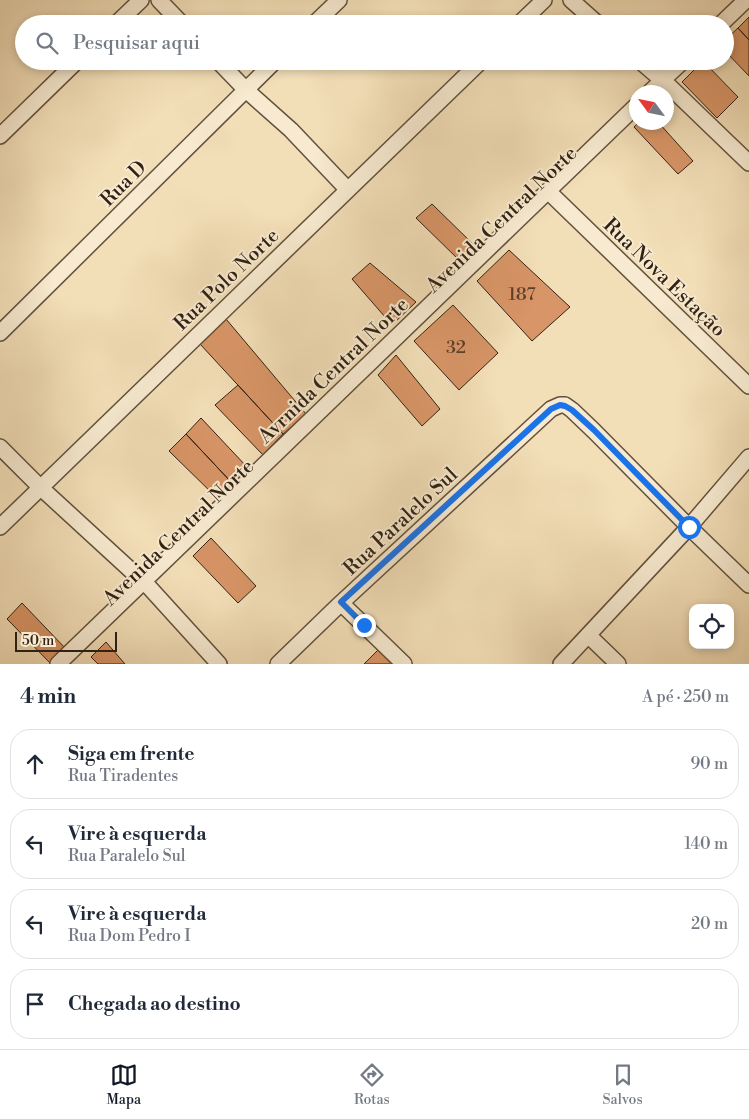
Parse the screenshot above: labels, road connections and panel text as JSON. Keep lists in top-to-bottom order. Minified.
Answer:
{"streets":{"street":["Rua D","Avenida Central Norte","Rua Nova Estação","Rua Polo Norte","Avrnida Central Norte","Rua Paralelo Sul"]},"crossings":[["Avenida Central Norte","Rua Nova Estação"],["Avenida Central Norte","Avrnida Central Norte"]],"house_numbers":["187","32"],"scale_bar":"50 m","north":"top left","page":{"search":"Pesquisar aqui","scale":"50 m","heading":["4 min","A pé · 250 m"],"list":[["Siga em frente","Rua Tiradentes","90 m"],["Vire à esquerda","Rua Paralelo Sul","140 m"],["Vire à esquerda","Rua Dom Pedro I","20 m"],"Chegada ao destino"],"nav":["Mapa","Rotas","Salvos"]}}
